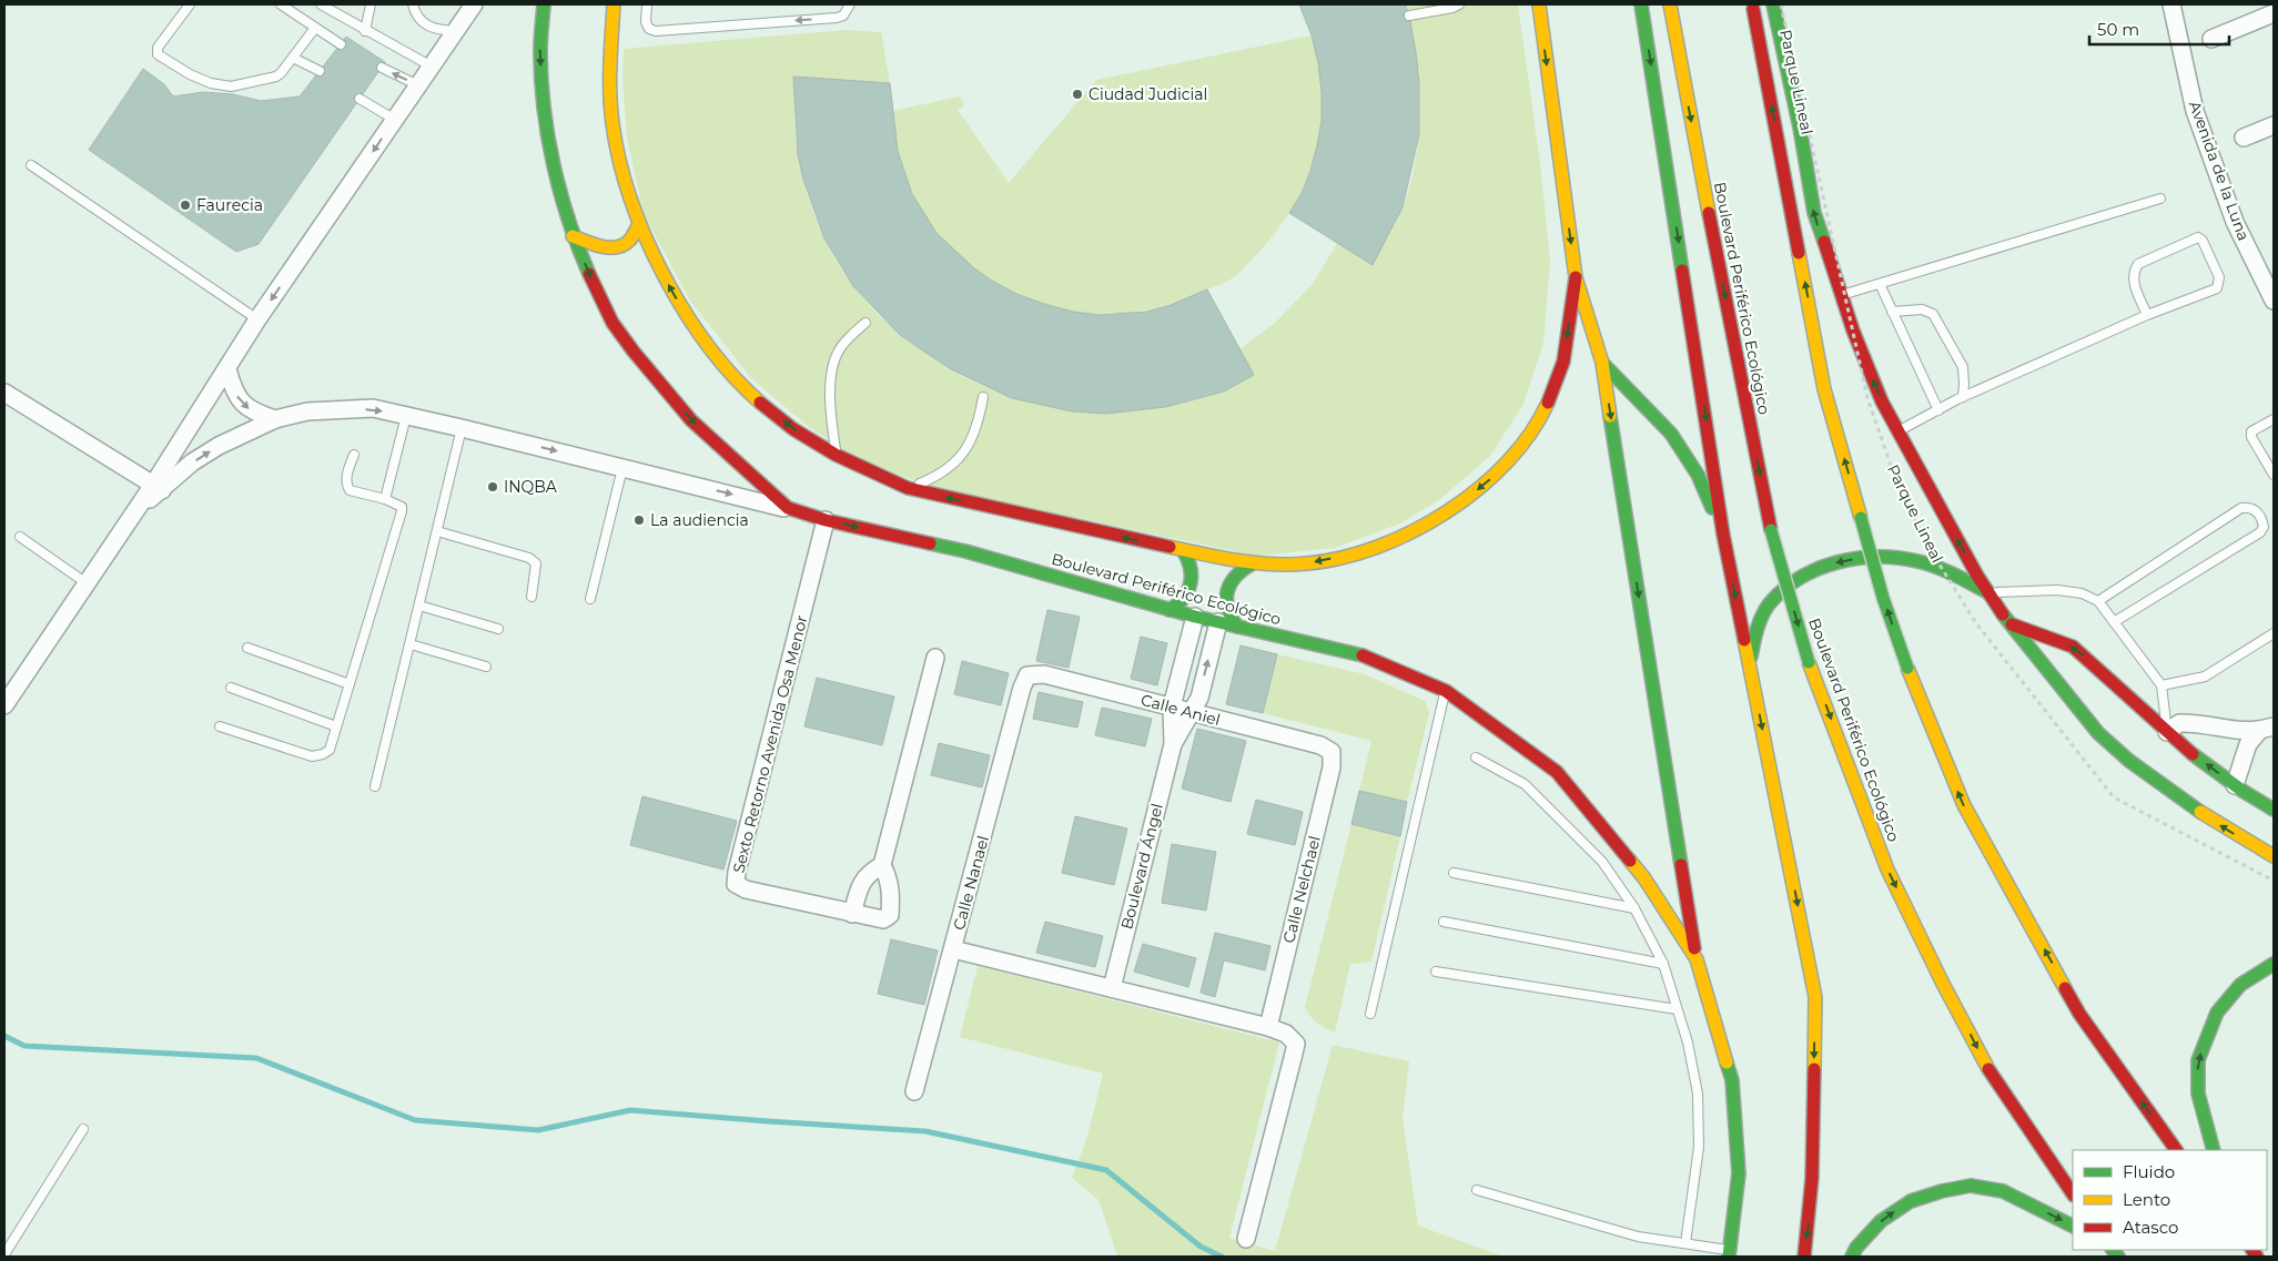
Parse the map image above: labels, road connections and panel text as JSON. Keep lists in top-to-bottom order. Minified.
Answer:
{"streets":{"main road":["Boulevard Periférico Ecológico"],"street":["Avenida de la Luna","Calle Aniel","Sexto Retorno Avenida Osa Menor","Boulevard Ángel","Calle Nanael","Calle Nelchael"],"path":["Parque Lineal"]},"crossings":[["Boulevard Periférico Ecológico","Sexto Retorno Avenida Osa Menor"],["Boulevard Periférico Ecológico","Boulevard Ángel"],["Calle Aniel","Boulevard Ángel"],["Calle Aniel","Calle Nanael"],["Calle Aniel","Calle Nelchael"]],"places":["Ciudad Judicial","Faurecia","INQBA","La audiencia"],"legend":["Fluido","Lento","Atasco"],"scale_bar":"50 m"}
